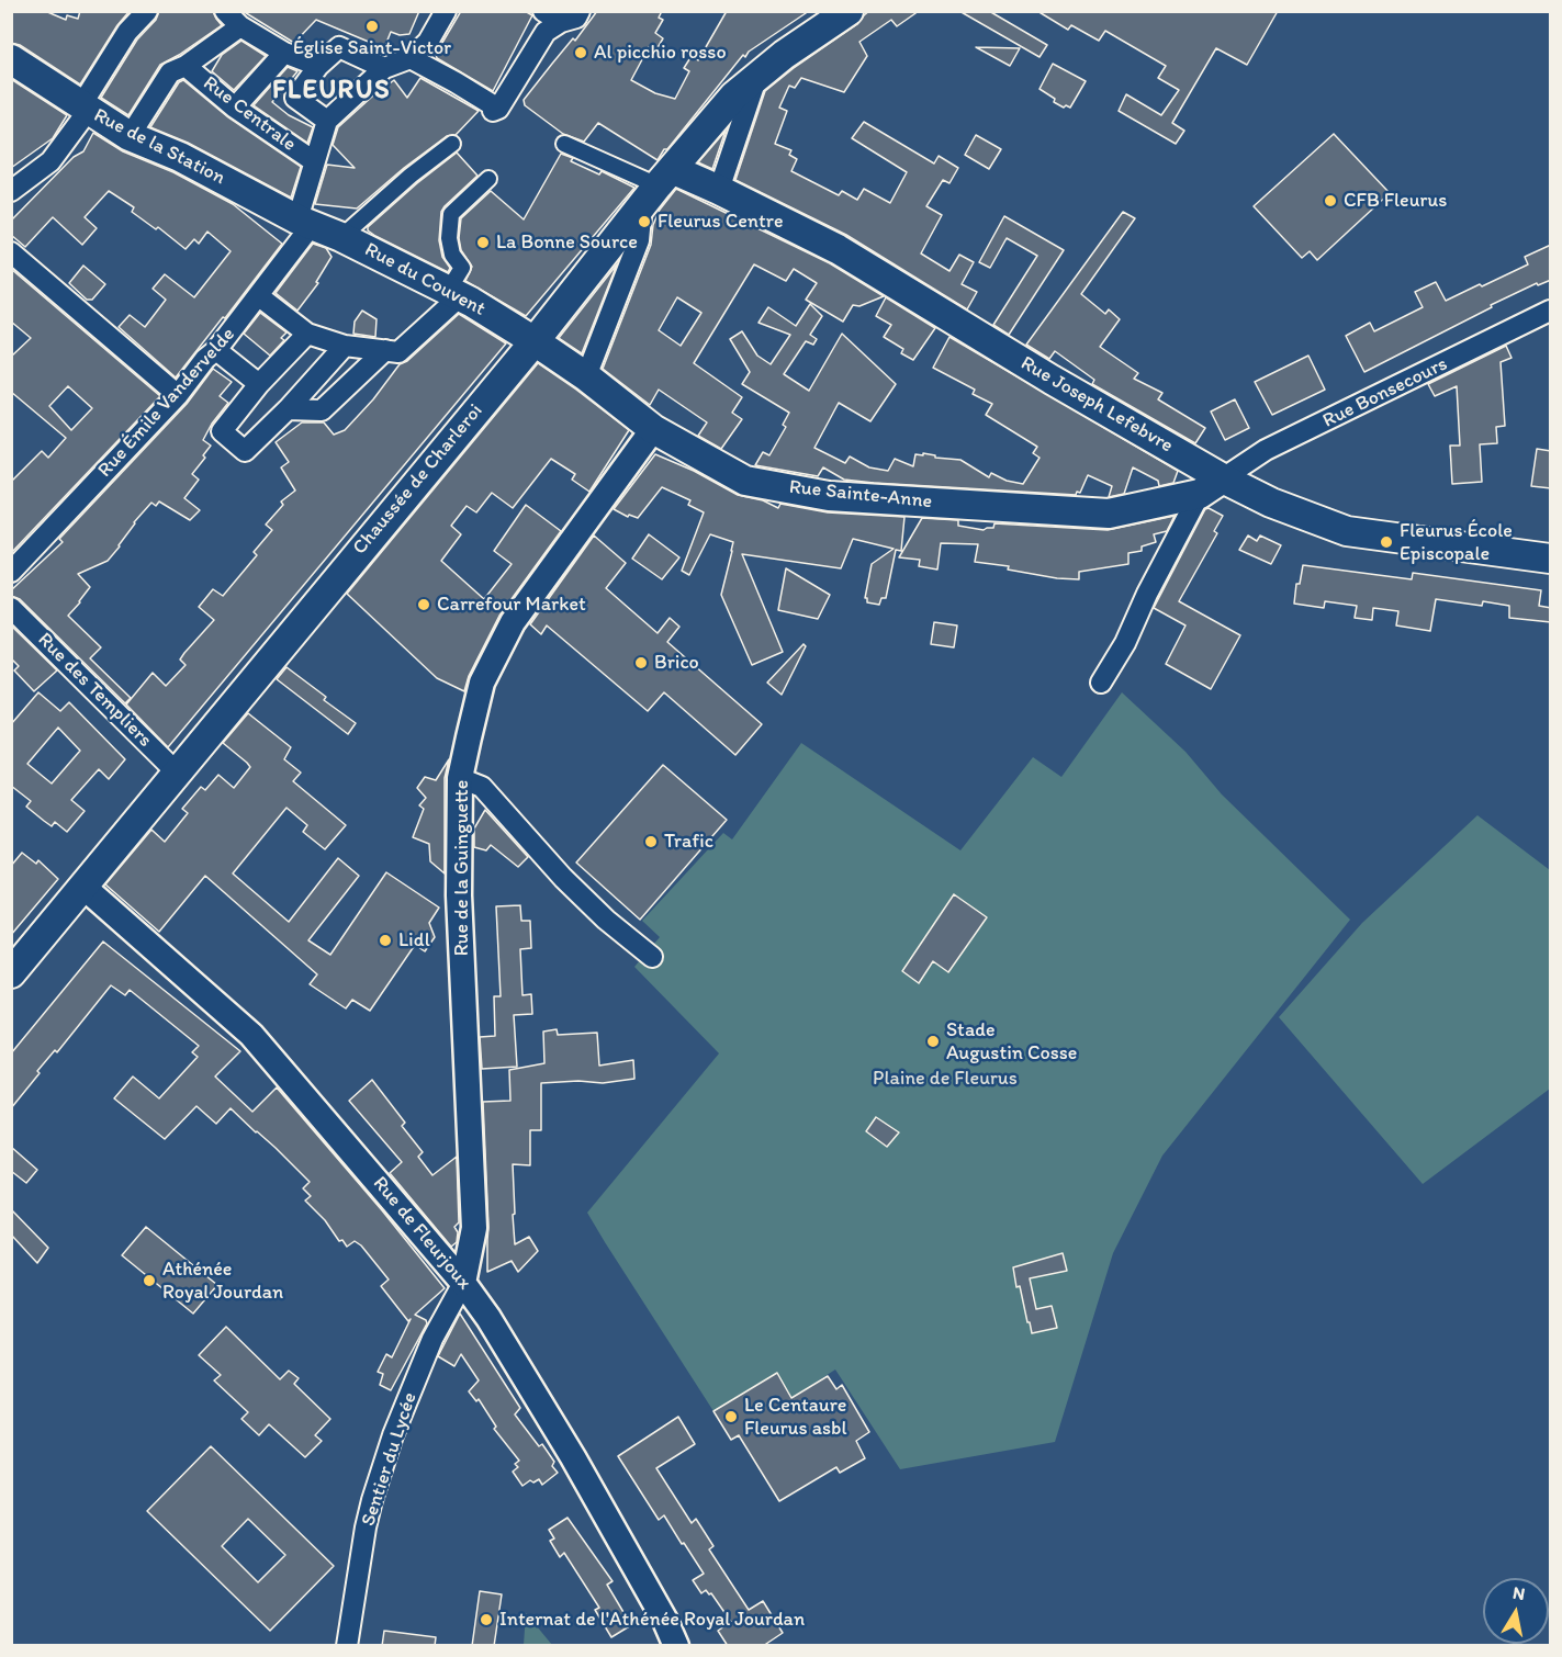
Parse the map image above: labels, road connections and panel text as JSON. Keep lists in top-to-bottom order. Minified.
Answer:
{"streets":{"main road":["Rue de la Station","Rue du Couvent","Rue Joseph Lefebvre","Chaussée de Charleroi","Rue Sainte-Anne"],"street":["Rue Centrale","Rue Bonsecours","Rue Émile Vandervelde","Rue des Templiers","Rue de la Guinguette","Rue de Fleurjoux","Sentier du Lycée"]},"crossings":[["Rue Centrale","Rue de la Station"],["Rue de la Station","Rue du Couvent"],["Rue de la Station","Rue Émile Vandervelde"],["Rue du Couvent","Rue Émile Vandervelde"],["Rue du Couvent","Chaussée de Charleroi"],["Rue du Couvent","Rue Sainte-Anne"],["Rue Bonsecours","Rue Joseph Lefebvre"],["Rue Bonsecours","Rue Sainte-Anne"],["Rue Joseph Lefebvre","Chaussée de Charleroi"],["Rue Joseph Lefebvre","Rue Sainte-Anne"],["Chaussée de Charleroi","Rue Sainte-Anne"],["Chaussée de Charleroi","Rue des Templiers"],["Chaussée de Charleroi","Rue de Fleurjoux"],["Rue Sainte-Anne","Rue de la Guinguette"],["Rue de la Guinguette","Rue de Fleurjoux"],["Rue de la Guinguette","Sentier du Lycée"],["Rue de Fleurjoux","Sentier du Lycée"]],"districts":["FLEURUS"],"parks":["Plaine de Fleurus"],"places":["Église Saint-Victor","Al picchio rosso","CFB Fleurus","Fleurus Centre","La Bonne Source","Fleurus École Episcopale","Carrefour Market","Brico","Trafic","Lidl","Stade Augustin Cosse","Athénée Royal Jourdan","Le Centaure Fleurus asbl","Internat de l'Athénée Royal Jourdan"],"north":"top"}
